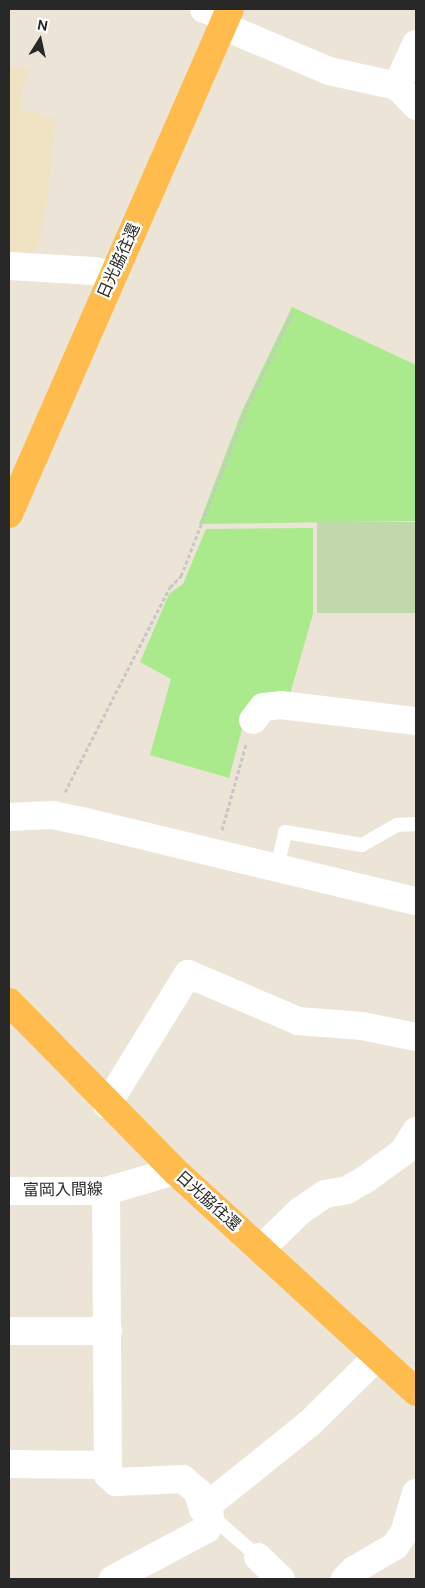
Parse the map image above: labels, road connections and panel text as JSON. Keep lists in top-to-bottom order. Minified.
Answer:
{"streets":{"highway":["日光脇往還"],"street":["富岡入間線"]},"crossings":[["日光脇往還","富岡入間線"]],"north":"top"}
